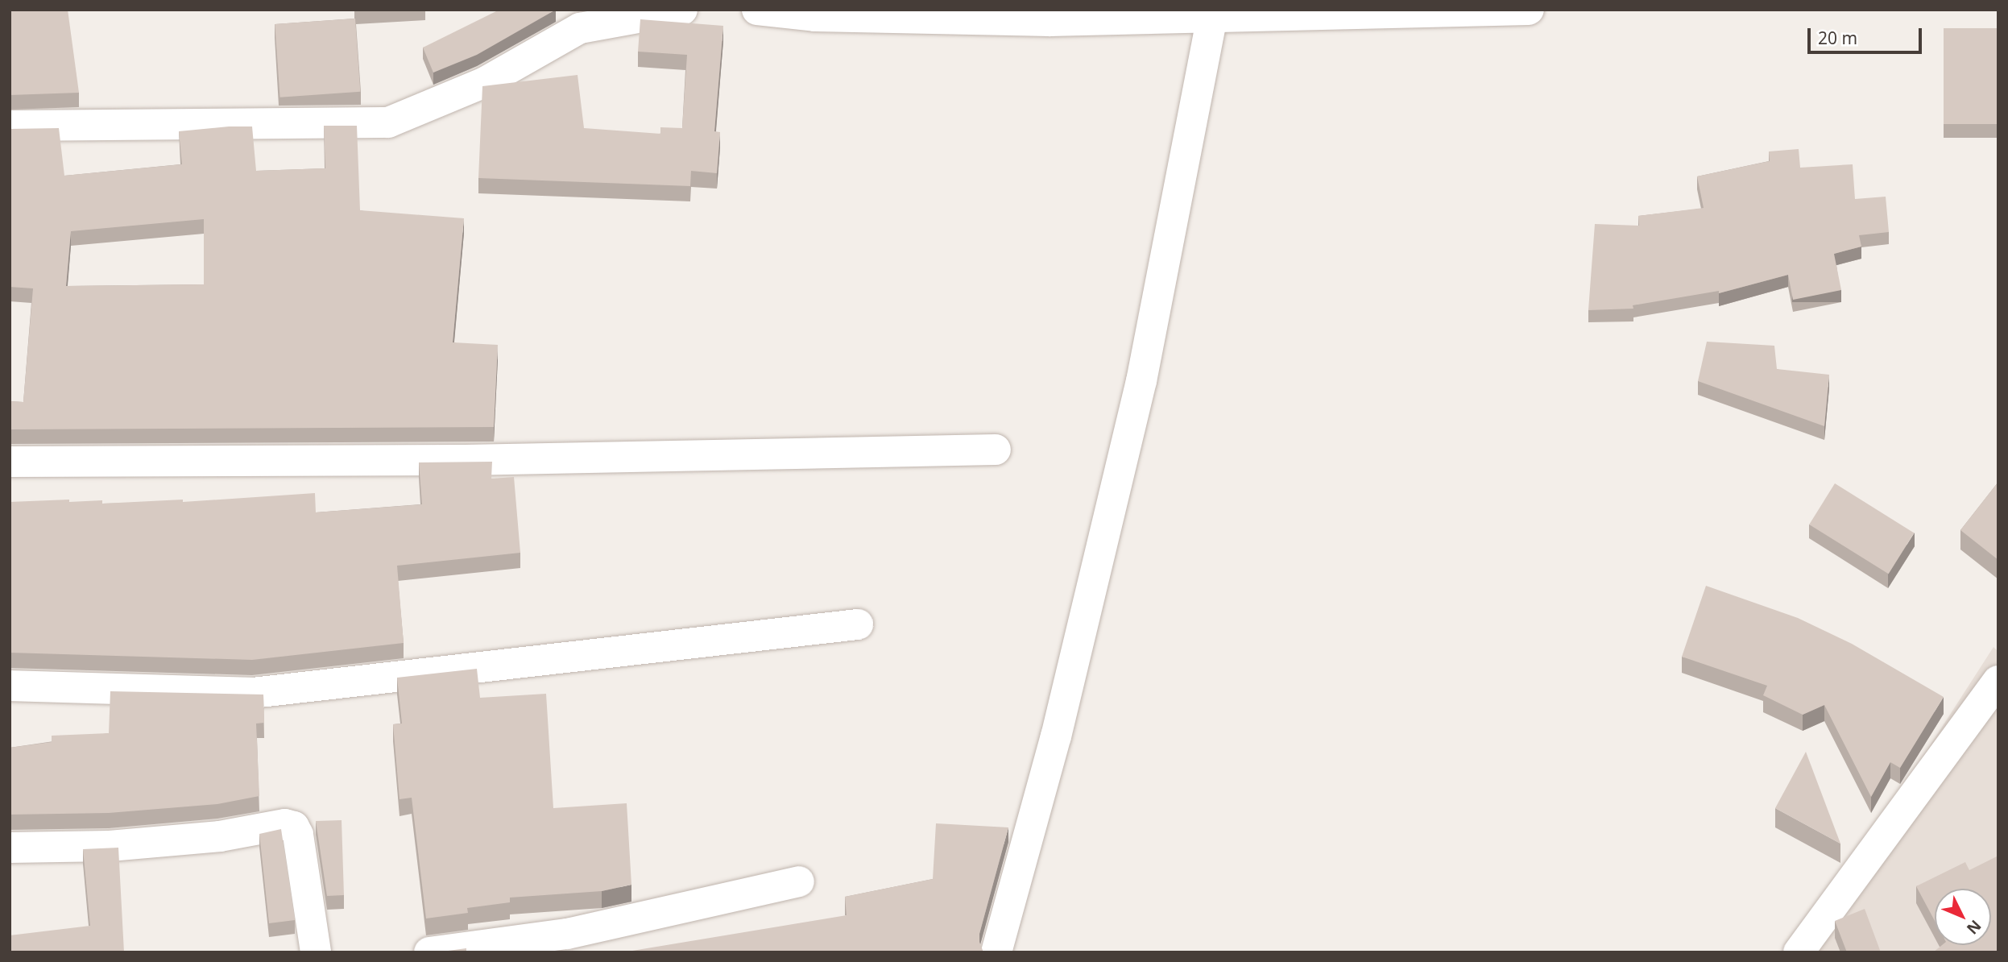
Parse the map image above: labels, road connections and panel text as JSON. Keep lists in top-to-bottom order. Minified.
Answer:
{"scale_bar":"20 m","north":"bottom right"}
